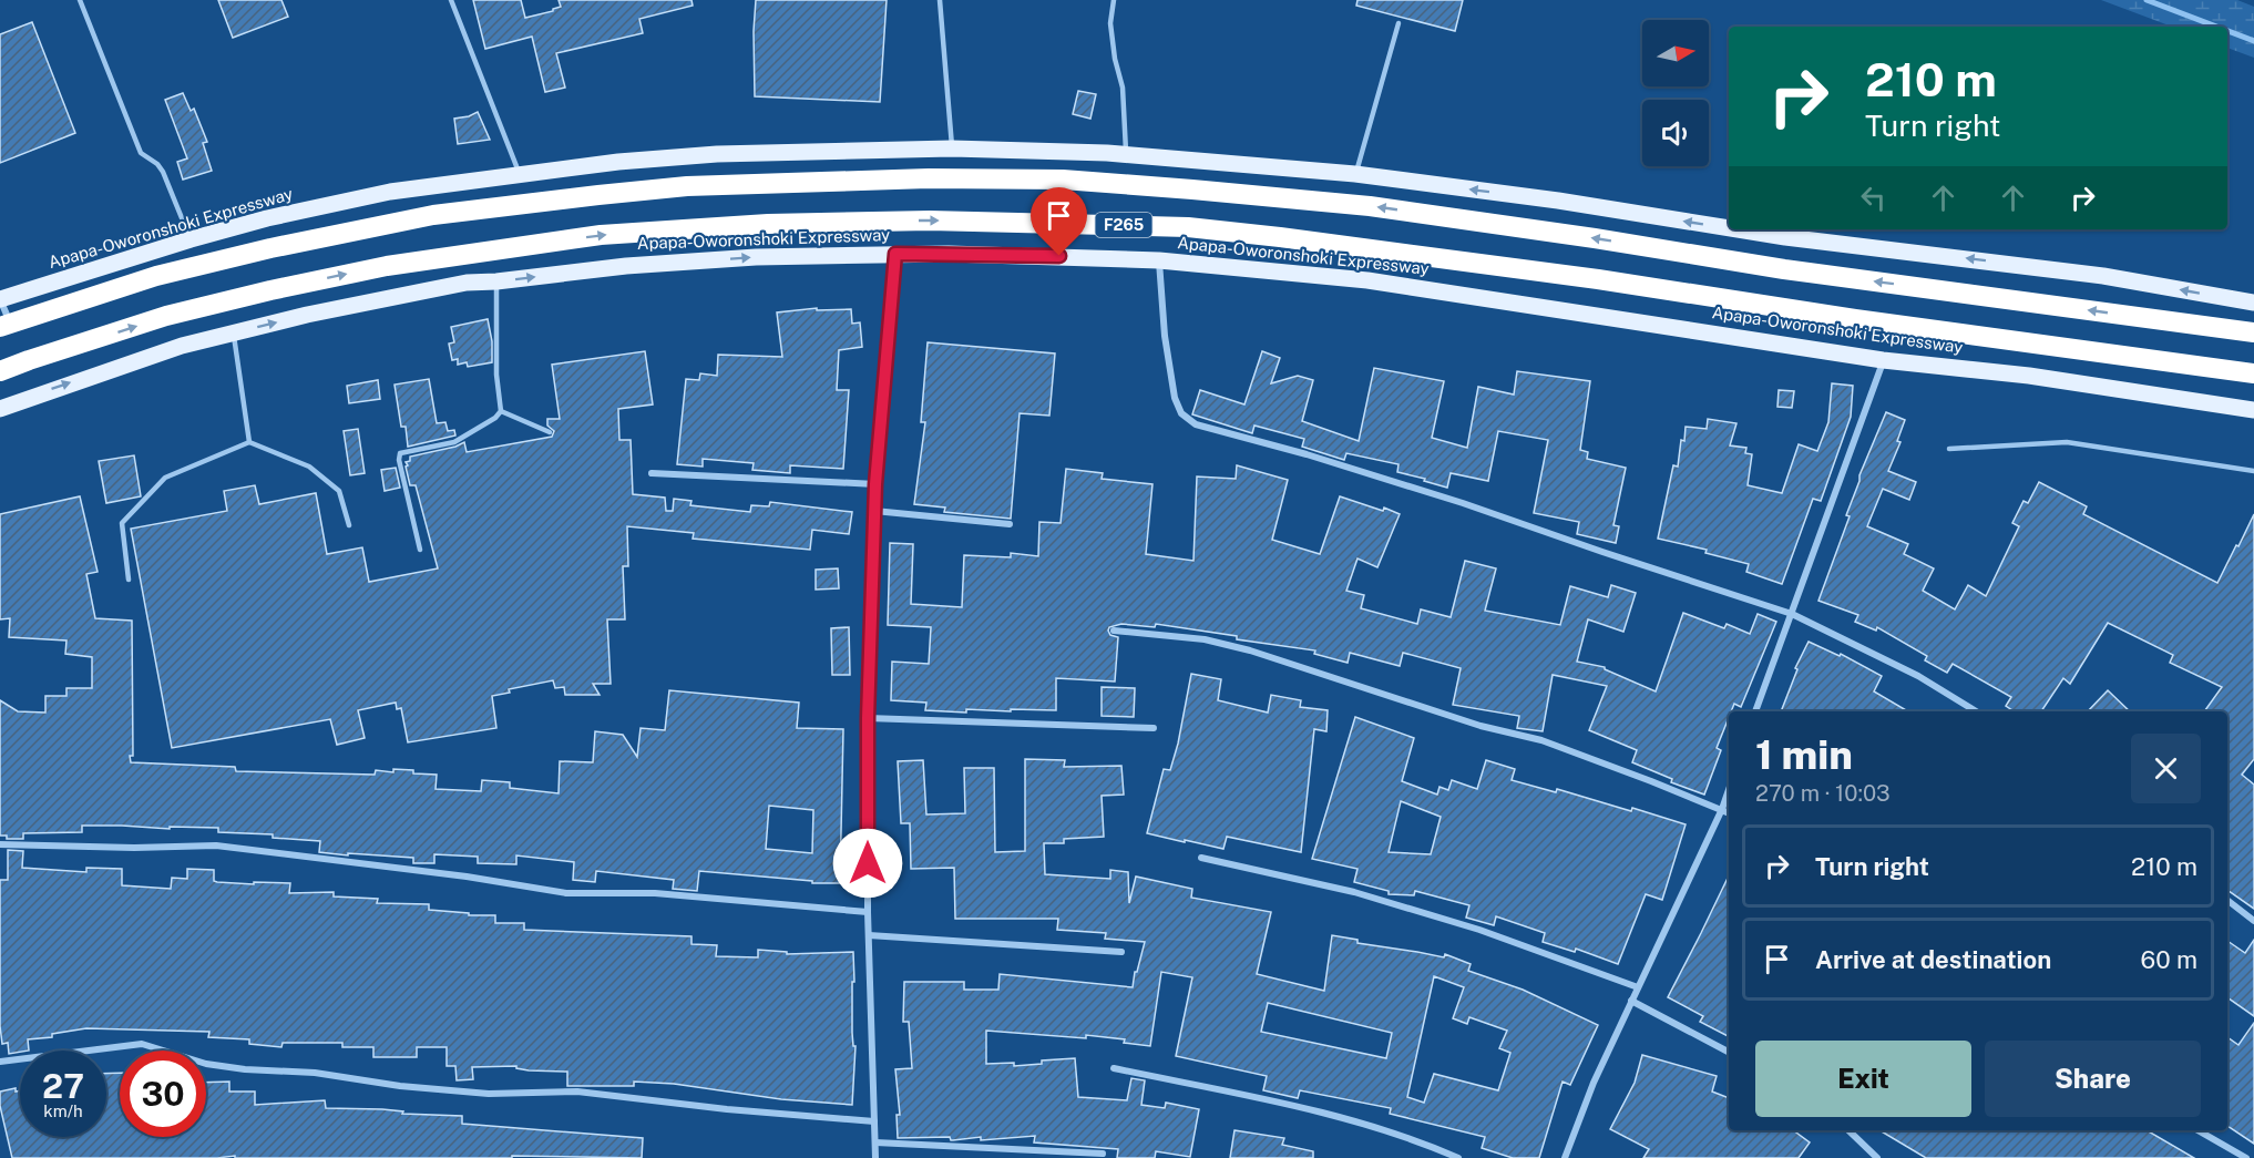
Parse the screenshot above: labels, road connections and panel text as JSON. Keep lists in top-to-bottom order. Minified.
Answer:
{"streets":{"highway":["F265","Apapa-Oworonshoki Expressway"]},"north":"right","page":{"turn":["210 m","Turn right"],"heading":["1 min","270 m · 10:03"],"list":[{"name":"Turn right","value":"210 m"},{"name":"Arrive at destination","value":"60 m"}],"buttons":["Exit","Share"],"speed":"27 km/h","limit":"30"}}
